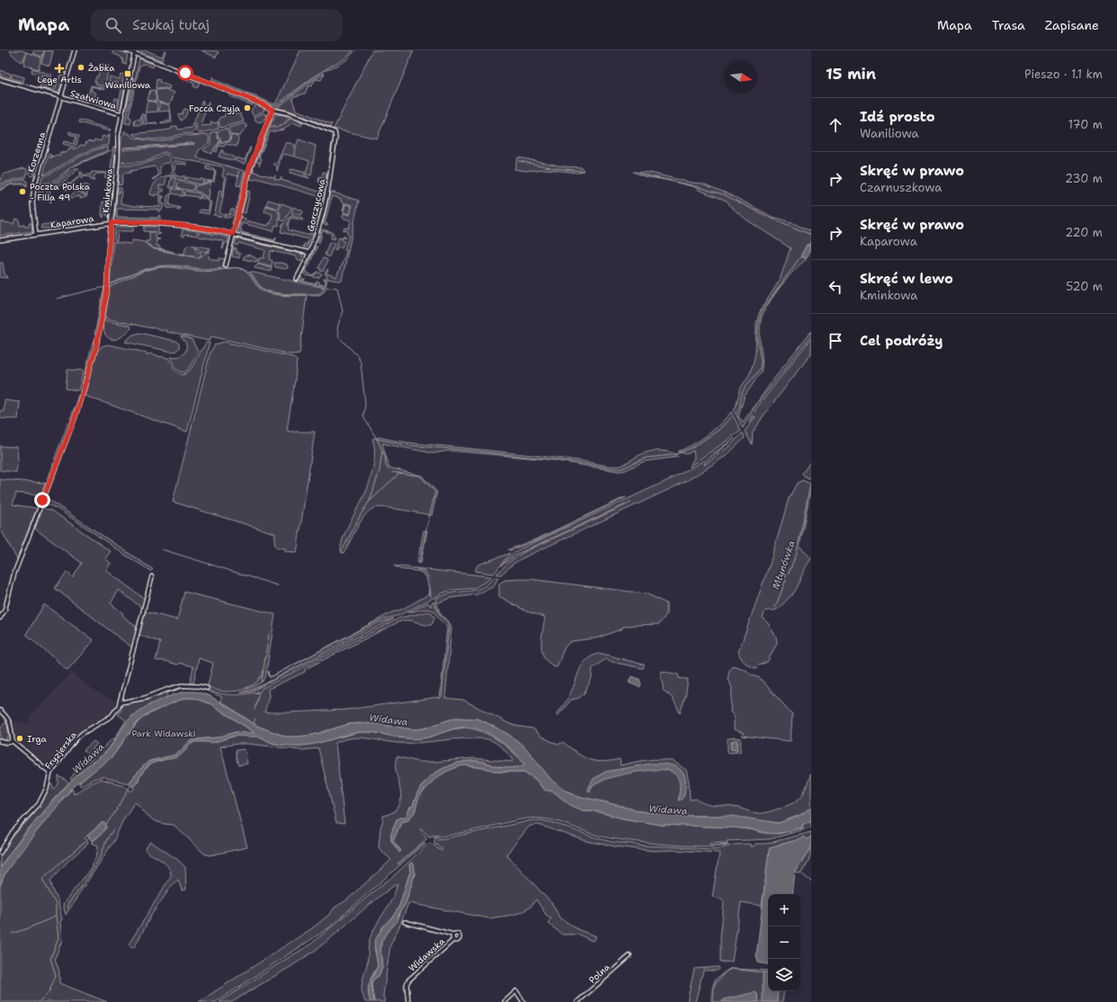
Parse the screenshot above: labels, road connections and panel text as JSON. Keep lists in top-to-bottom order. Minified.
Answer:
{"streets":{"street":["Szałwiowa","Korzenna","Kminkowa","Gorczycowa","Kaparowa","Fryzjerska","Widawska","Polna"]},"crossings":[["Szałwiowa","Korzenna"],["Szałwiowa","Kminkowa"],["Korzenna","Kaparowa"],["Kminkowa","Kaparowa"],["Gorczycowa","Kaparowa"]],"water":["Młynówka","Widawa"],"parks":["Park Widawski"],"places":{"other":["Żabka","Focca Czyja","Poczta Polska - Filia 49","Irga"],"health":["Lege Artis"],"transit":["Waniliowa"]},"north":"right","page":{"header":"Mapa","search":"Szukaj tutaj","nav":["Mapa","Trasa","Zapisane"],"heading":["15 min","Pieszo · 1.1 km"],"list":[["Idź prosto","Waniliowa","170 m"],["Skręć w prawo","Czarnuszkowa","230 m"],["Skręć w prawo","Kaparowa","220 m"],["Skręć w lewo","Kminkowa","520 m"],"Cel podróży"],"map_buttons":["+","−"]}}
